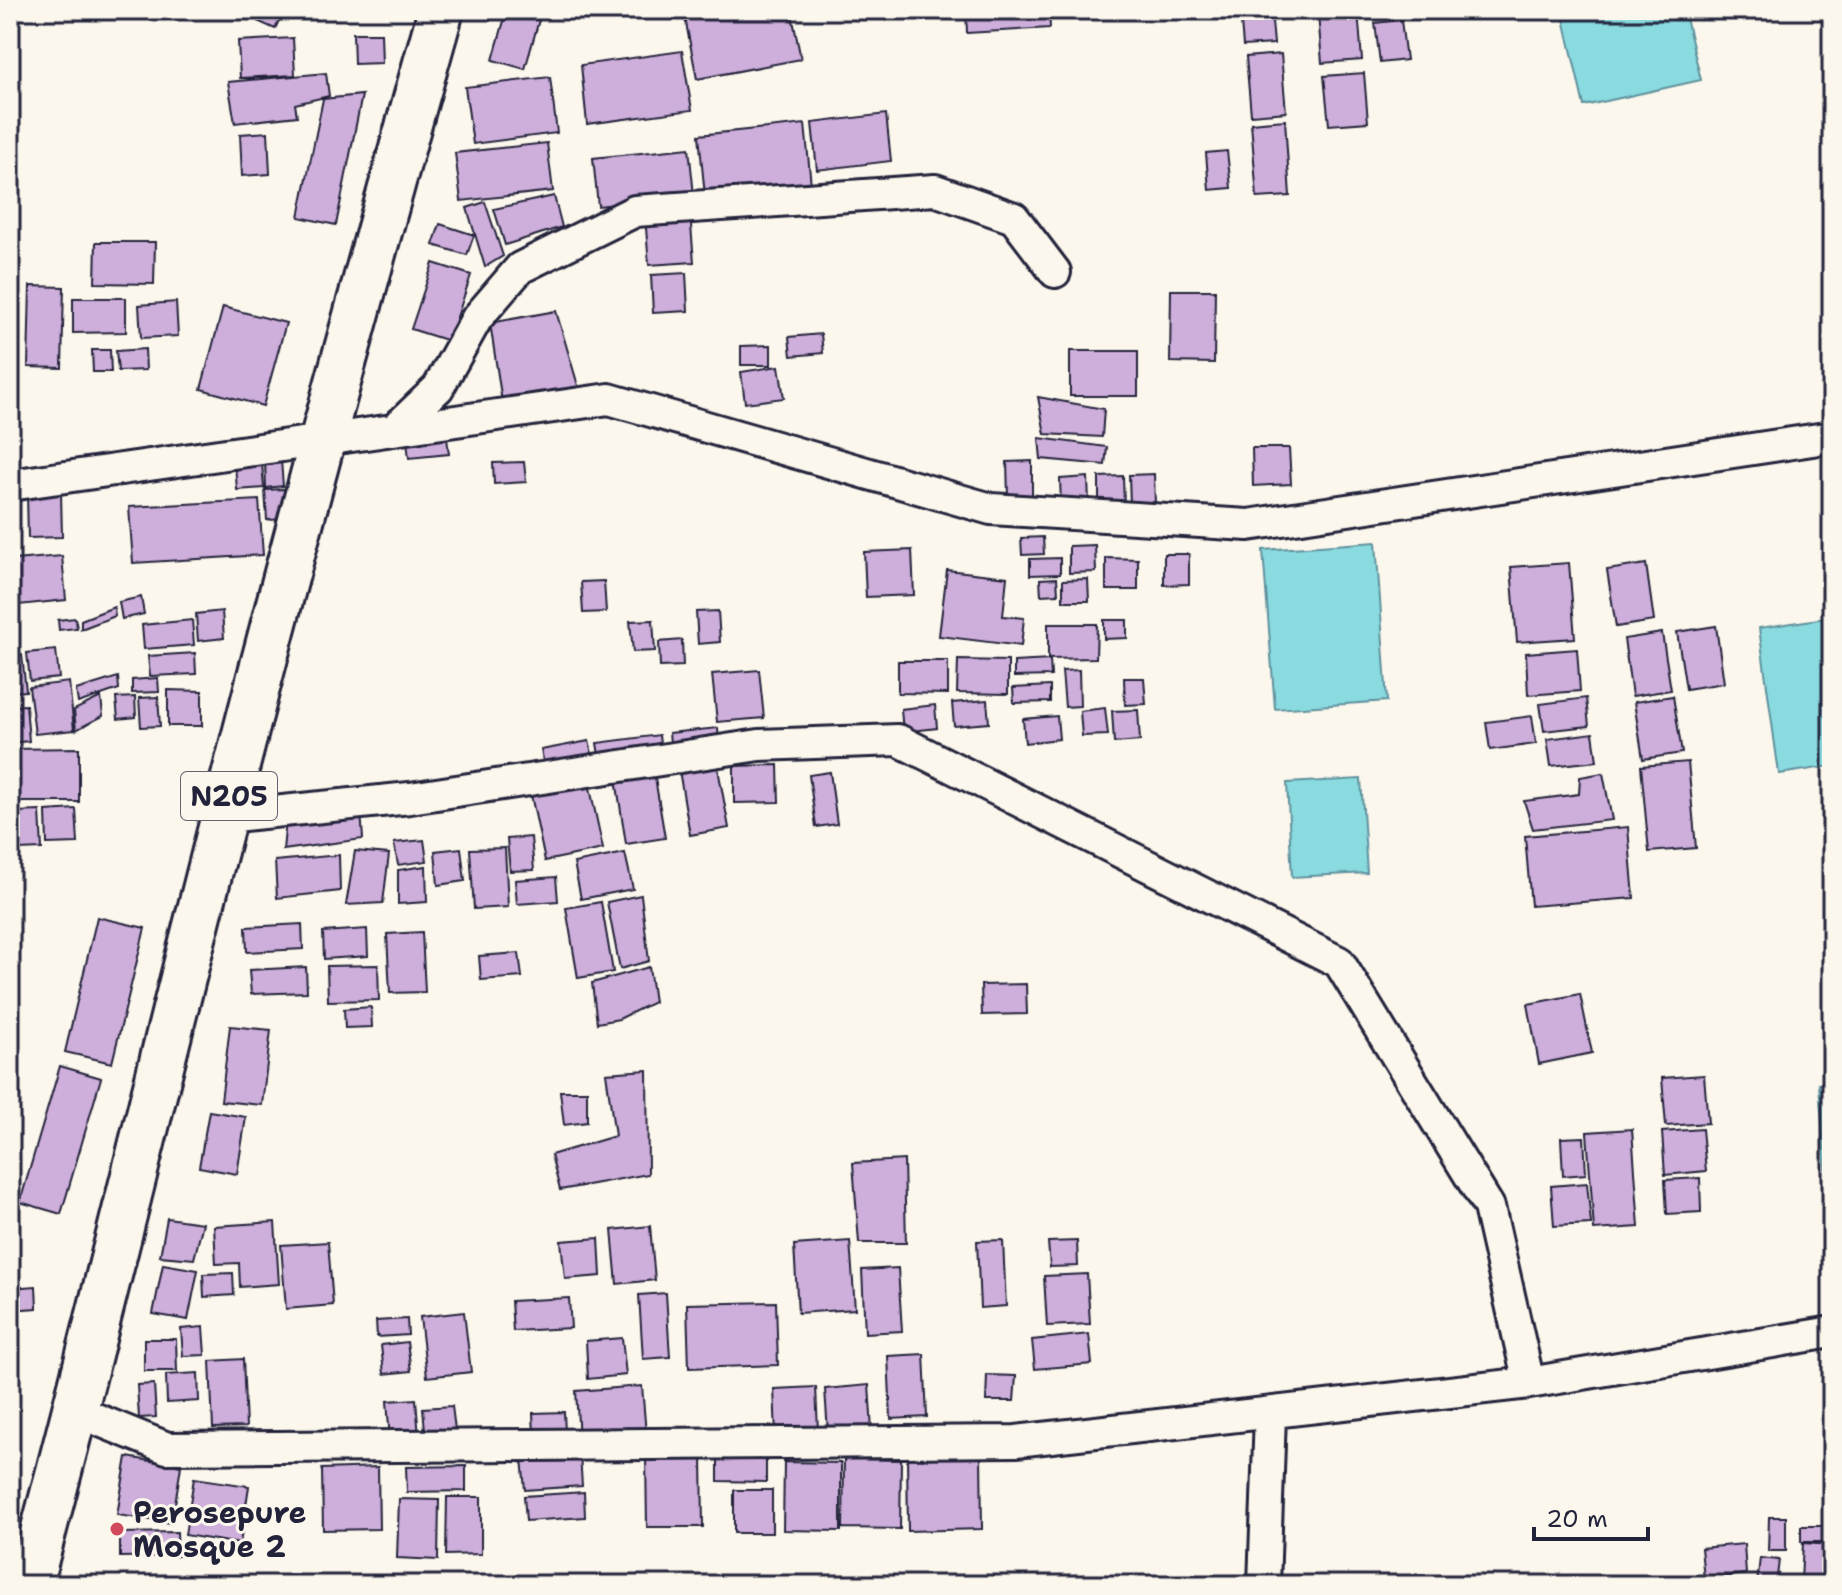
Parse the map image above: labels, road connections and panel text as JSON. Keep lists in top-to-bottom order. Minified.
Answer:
{"streets":{"highway":["N205"]},"places":["Perosepure Mosque 2"],"scale_bar":"20 m"}
